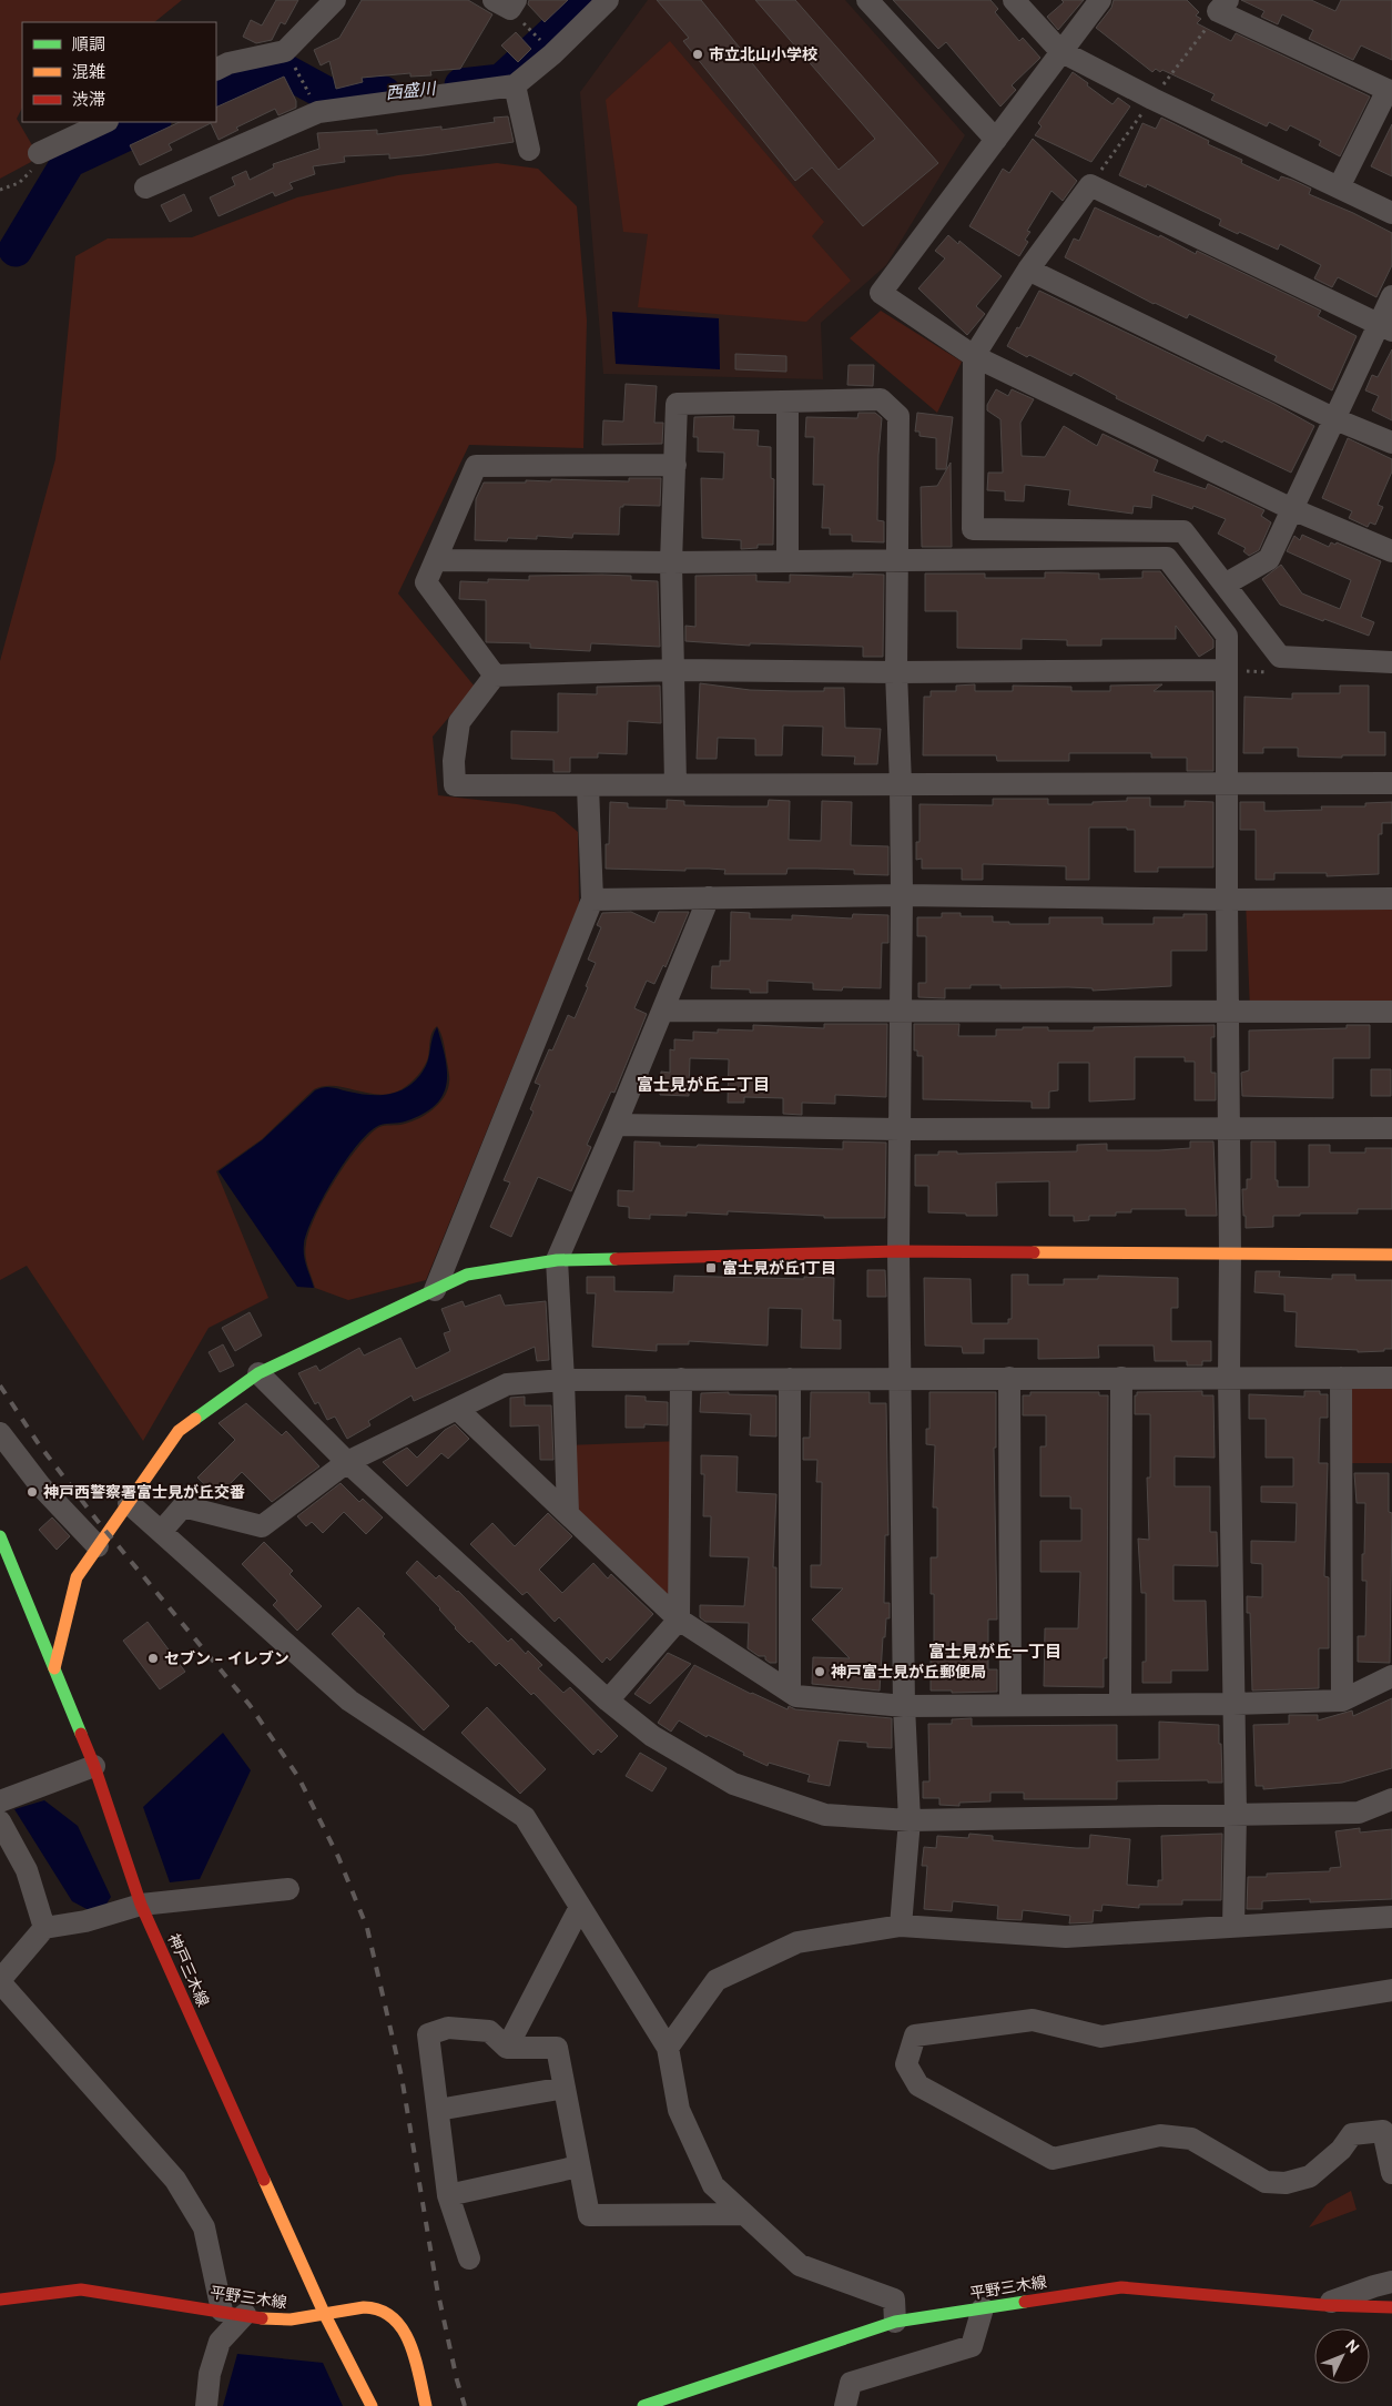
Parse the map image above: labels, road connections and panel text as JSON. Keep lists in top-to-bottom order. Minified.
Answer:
{"streets":{"main road":["神戸三木線","平野三木線"]},"crossings":[["神戸三木線","平野三木線"]],"districts":["富士見が丘二丁目","富士見が丘一丁目"],"water":["西盛川"],"places":{"other":["市立北山小学校","神戸西警察署富士見が丘交番","セブン - イレブン","神戸富士見が丘郵便局"],"transit":["富士見が丘1丁目"]},"legend":["順調","混雑","渋滞"],"north":"top right"}
